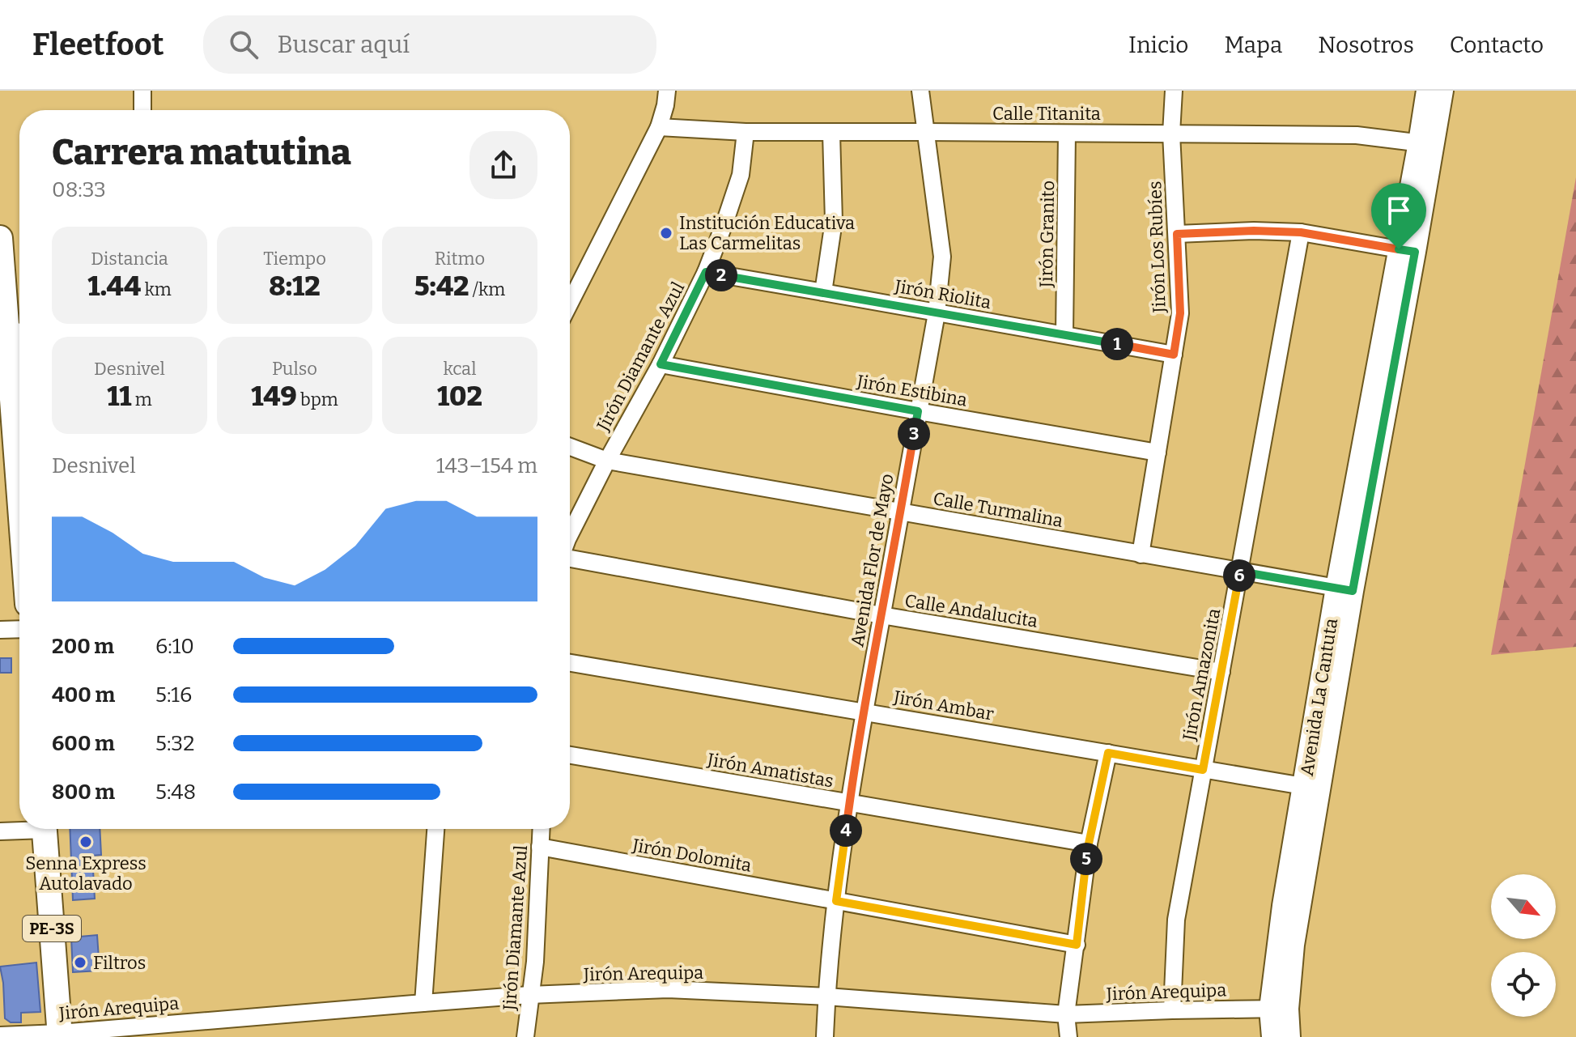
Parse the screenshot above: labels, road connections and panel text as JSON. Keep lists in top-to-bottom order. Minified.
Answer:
{"streets":{"highway":["PE-3S"],"main road":["Avenida La Cantuta"],"street":["Calle Titanita","Jirón Granito","Jirón Los Rubíes","Jirón Riolita","Jirón Diamante Azul","Jirón Estibina","Calle Turmalina","Avenida Flor de Mayo","Calle Andalucita","Jirón Amazonita","Jirón Ambar","Jirón Amatistas","Jirón Dolomita","Jirón Arequipa"]},"crossings":[["Calle Titanita","Jirón Granito"],["Calle Titanita","Jirón Los Rubíes"],["Calle Titanita","Jirón Diamante Azul"],["Calle Titanita","Avenida Flor de Mayo"],["Calle Titanita","Avenida La Cantuta"],["Jirón Granito","Jirón Riolita"],["Jirón Los Rubíes","Jirón Riolita"],["Jirón Los Rubíes","Jirón Estibina"],["Jirón Los Rubíes","Calle Turmalina"],["Jirón Riolita","Jirón Diamante Azul"],["Jirón Riolita","Avenida Flor de Mayo"],["Jirón Diamante Azul","Jirón Estibina"],["Jirón Diamante Azul","Calle Turmalina"],["Jirón Diamante Azul","Jirón Dolomita"],["Jirón Diamante Azul","Jirón Arequipa"],["Jirón Estibina","Avenida Flor de Mayo"],["Calle Turmalina","Avenida Flor de Mayo"],["Calle Turmalina","Jirón Amazonita"],["Calle Turmalina","Avenida La Cantuta"],["Avenida Flor de Mayo","Calle Andalucita"],["Avenida Flor de Mayo","Jirón Ambar"],["Avenida Flor de Mayo","Jirón Amatistas"],["Avenida Flor de Mayo","Jirón Dolomita"],["Avenida Flor de Mayo","Jirón Arequipa"],["Calle Andalucita","Jirón Amazonita"],["Jirón Amazonita","Jirón Ambar"],["Jirón Amazonita","Jirón Arequipa"],["Avenida La Cantuta","Jirón Ambar"],["Avenida La Cantuta","Jirón Arequipa"],["PE-3S","Jirón Arequipa"]],"places":["Institución Educativa Las Carmelitas","Senna Express Autolavado","Filtros"],"north":"bottom right","page":{"header":"Fleetfoot","search":"Buscar aquí","nav":["Inicio","Mapa","Nosotros","Contacto"],"heading":["Carrera matutina","08:33"],"stats":[["Distancia","1.44 km"],["Tiempo","8:12"],["Ritmo","5:42 /km"],["Desnivel","11 m"],["Pulso","149 bpm"],["kcal","102"]],"pins":["2","1","3","6","4","5"],"chart":["Desnivel","143–154 m"],"list":[{"name":"200 m","note":"6:10"},{"name":"400 m","note":"5:16"},{"name":"600 m","note":"5:32"},{"name":"800 m","note":"5:48"}]}}
